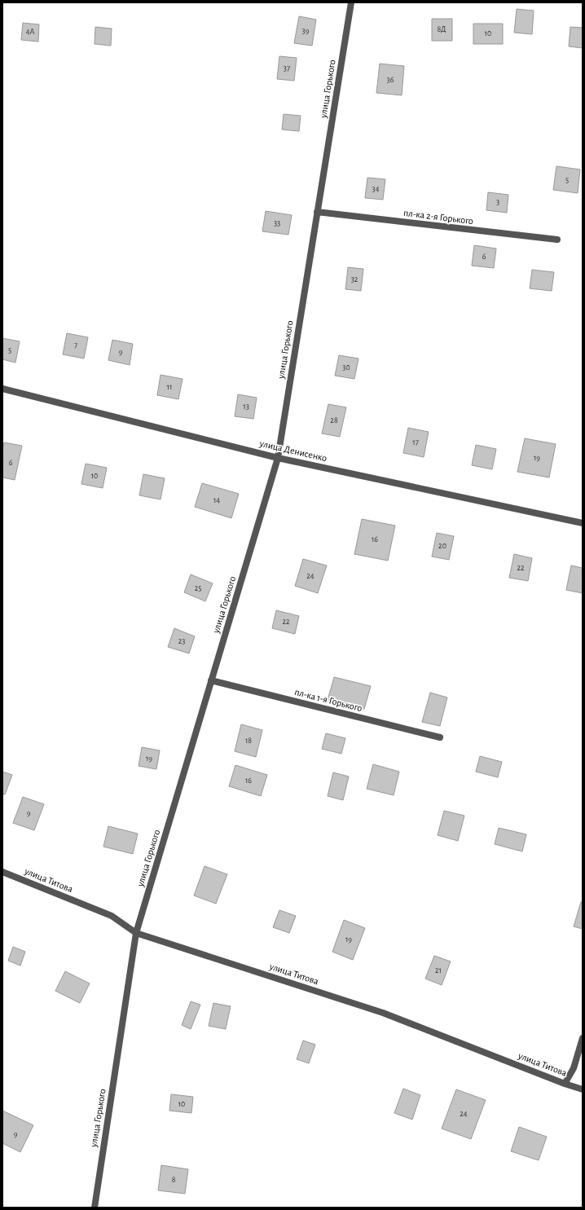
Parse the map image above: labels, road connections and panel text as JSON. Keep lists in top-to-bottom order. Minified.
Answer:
{"streets":{"street":["улица Горького","пл-ка 2-я Горького","улица Денисенко","пл-ка 1-я Горького","улица Титова"]},"crossings":[["улица Горького","пл-ка 2-я Горького"],["улица Горького","улица Денисенко"],["улица Горького","пл-ка 1-я Горького"],["улица Горького","улица Титова"]],"house_numbers":["8Д","39","4А","10","37","36","5","34","3","33","6","32","7","5","9","30","11","13","28","17","19","6","10","14","16","20","22","24","25","22","23","18","19","16","9","19","21","10","24","9","8"]}
